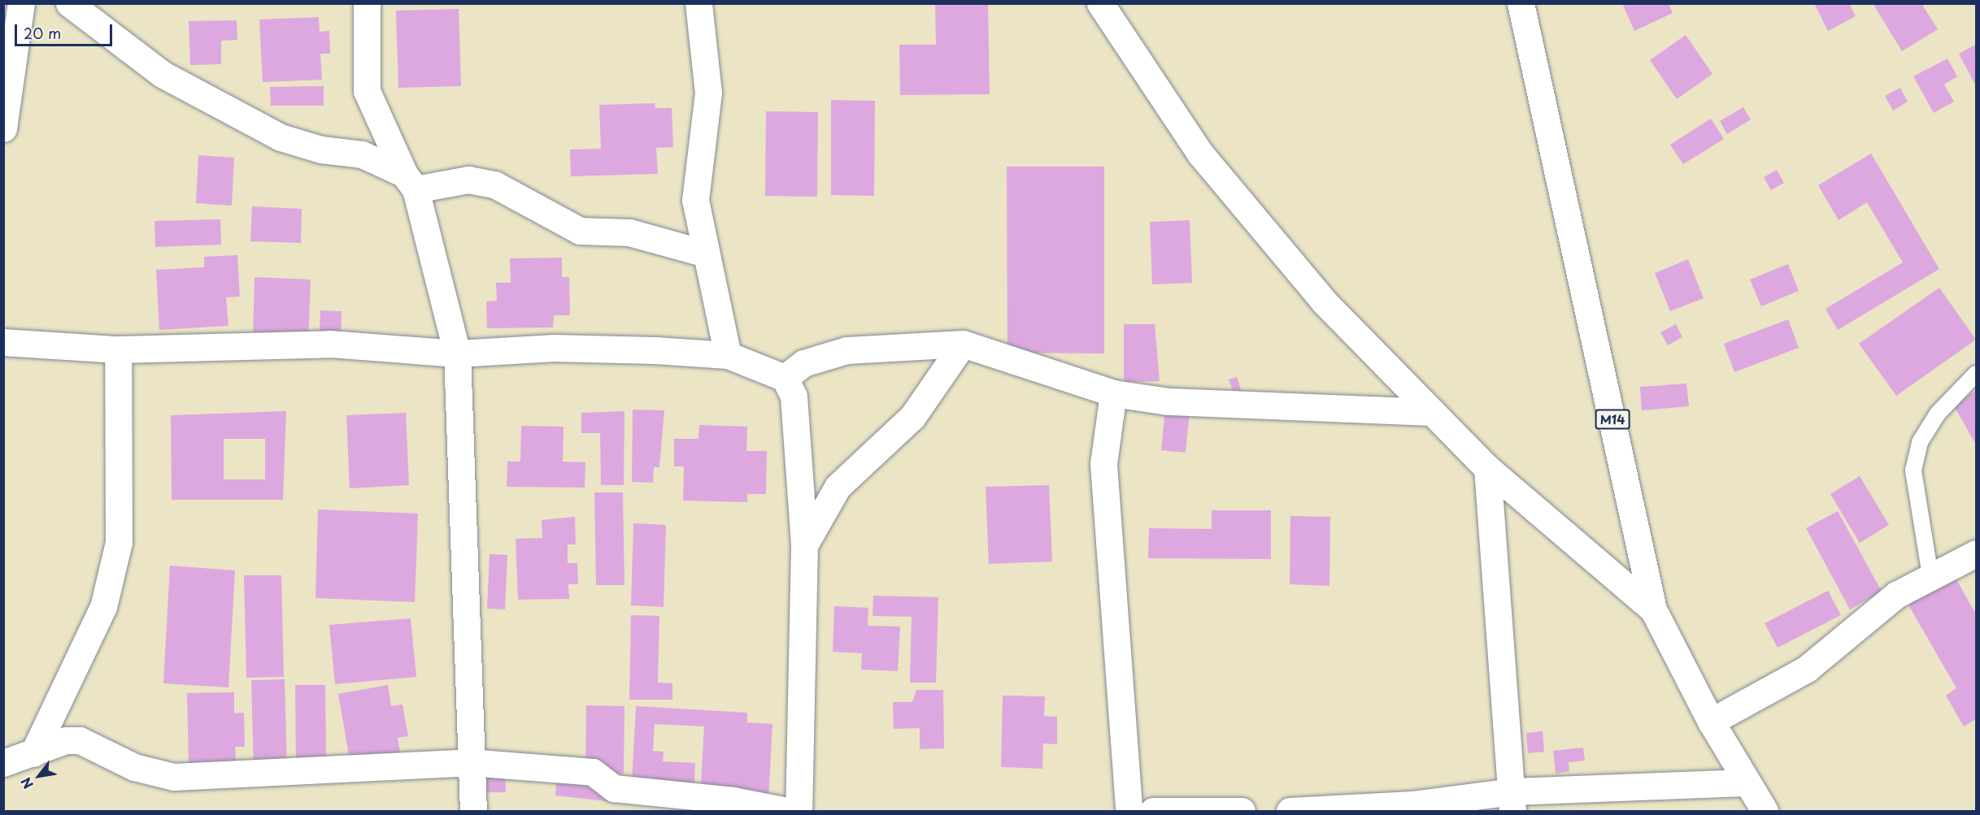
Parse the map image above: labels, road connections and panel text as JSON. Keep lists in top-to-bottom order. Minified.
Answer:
{"streets":{"street":["M14"]},"scale_bar":"20 m","north":"bottom left"}
